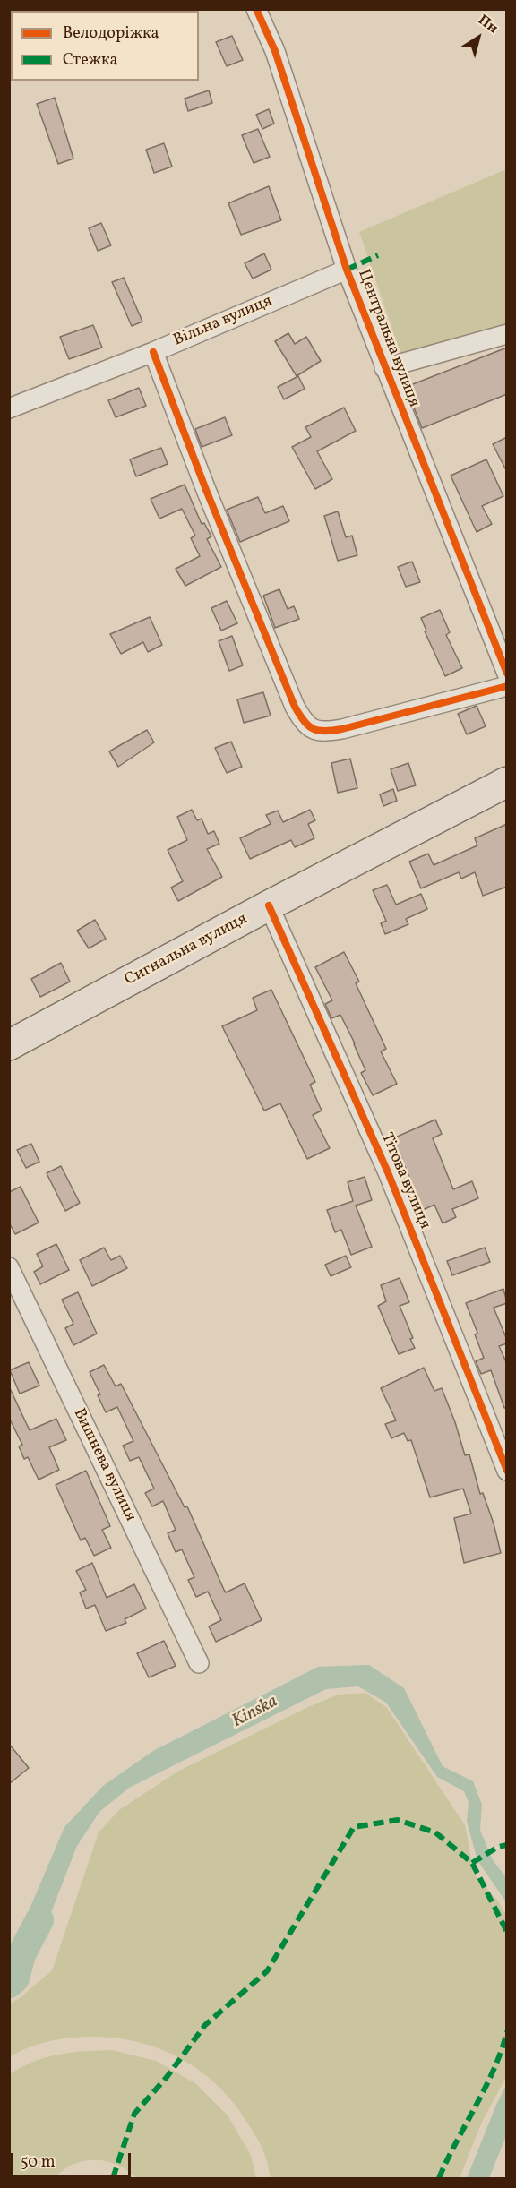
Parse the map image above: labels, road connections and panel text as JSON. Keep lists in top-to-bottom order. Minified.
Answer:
{"streets":{"main road":["Сигнальна вулиця"],"street":["Вільна вулиця","Центральна вулиця","Тітова вулиця","Вишнева вулиця"]},"crossings":[["Вільна вулиця","Центральна вулиця"],["Сигнальна вулиця","Тітова вулиця"]],"water":["Kinska"],"legend":["Велодоріжка","Стежка"],"scale_bar":"50 m","north":"top right"}
